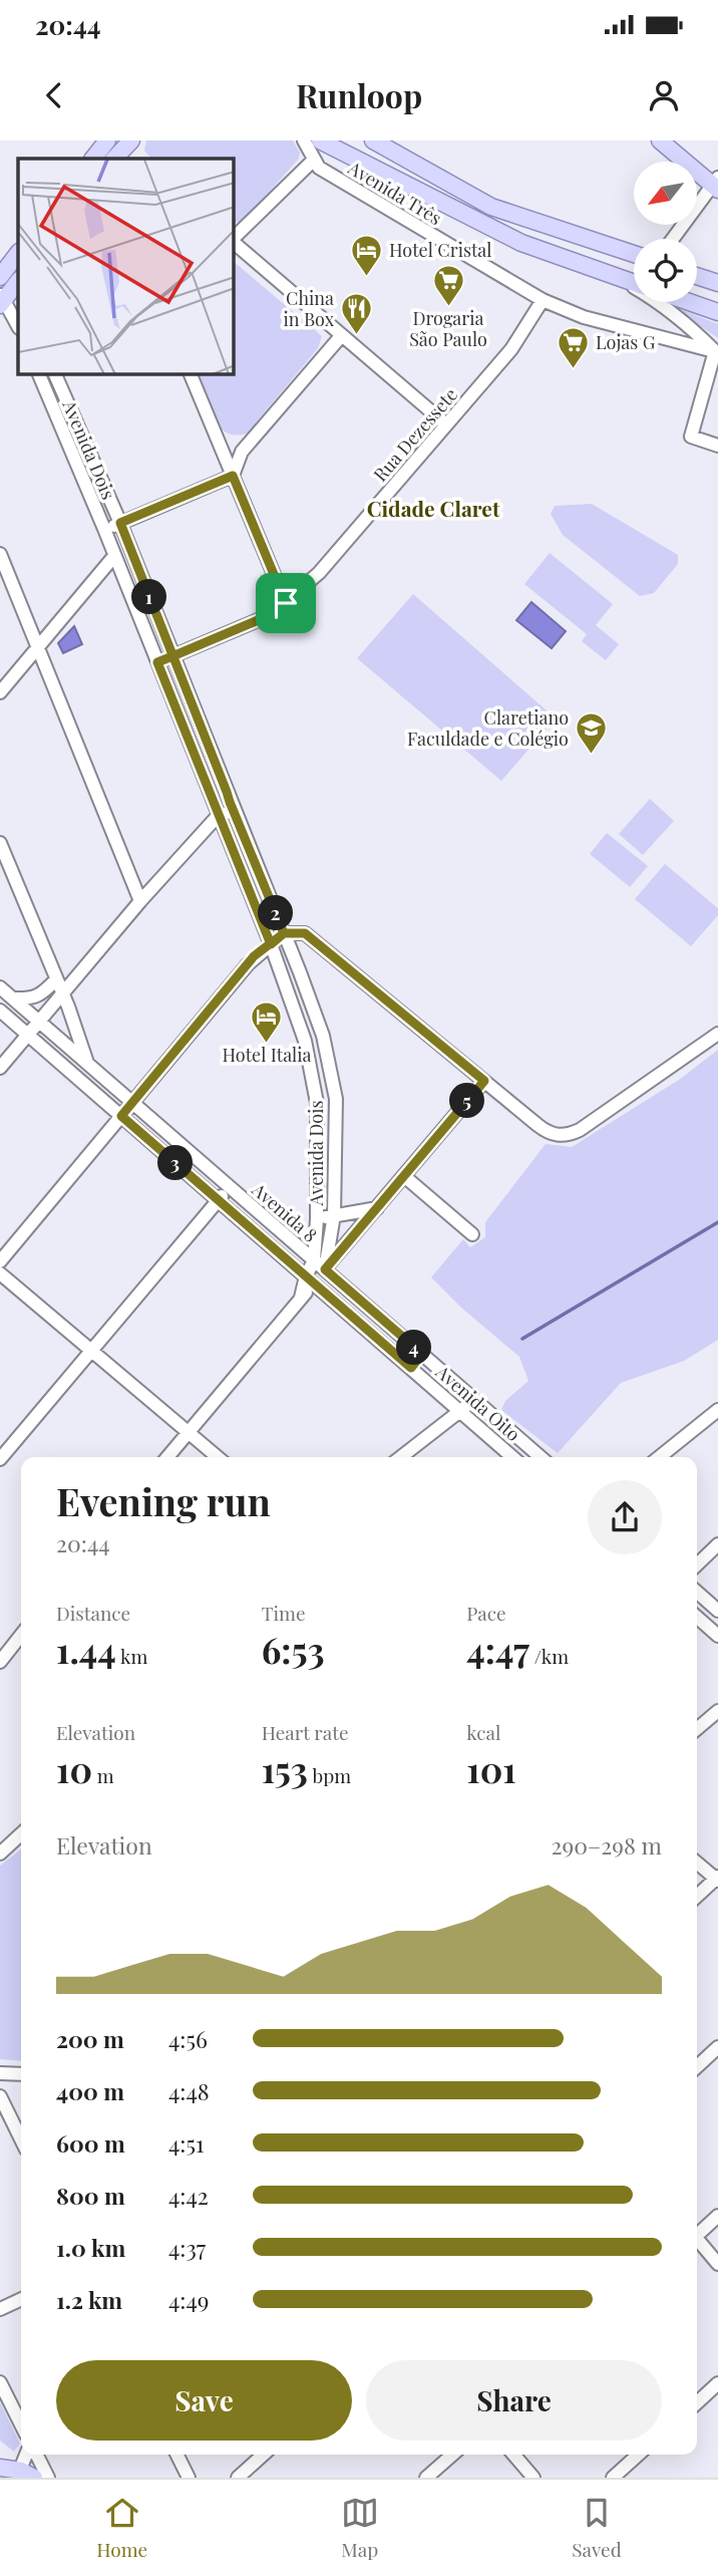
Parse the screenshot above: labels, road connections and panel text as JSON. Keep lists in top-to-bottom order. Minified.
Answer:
{"streets":{"street":["Avenida Três","Rua Dezessete","Avenida Dois","Avenida 8","Avenida Oito"]},"crossings":[["Avenida Três","Rua Dezessete"],["Rua Dezessete","Avenida Dois"],["Avenida Dois","Avenida 8"]],"districts":["Cidade Claret"],"places":{"hotel":["Hotel Cristal","Hotel Italia"],"supermarket":["Drogaria São Paulo","Lojas G"],"restaurant":["China in Box"],"school or university":["Claretiano Faculdade e Colégio"]},"north":"bottom left","page":{"status":"20:44","header":"Runloop","pins":["1","2","5","3","4"],"heading":["Evening run","20:44"],"stats":[["Distance","1.44 km"],["Time","6:53"],["Pace","4:47 /km"],["Elevation","10 m"],["Heart rate","153 bpm"],["kcal","101"]],"chart":["Elevation","290–298 m"],"list":[{"name":"200 m","note":"4:56"},{"name":"400 m","note":"4:48"},{"name":"600 m","note":"4:51"},{"name":"800 m","note":"4:42"},{"name":"1.0 km","note":"4:37"},{"name":"1.2 km","note":"4:49"}],"buttons":["Save","Share"],"tabs":["Home","Map","Saved"]}}
